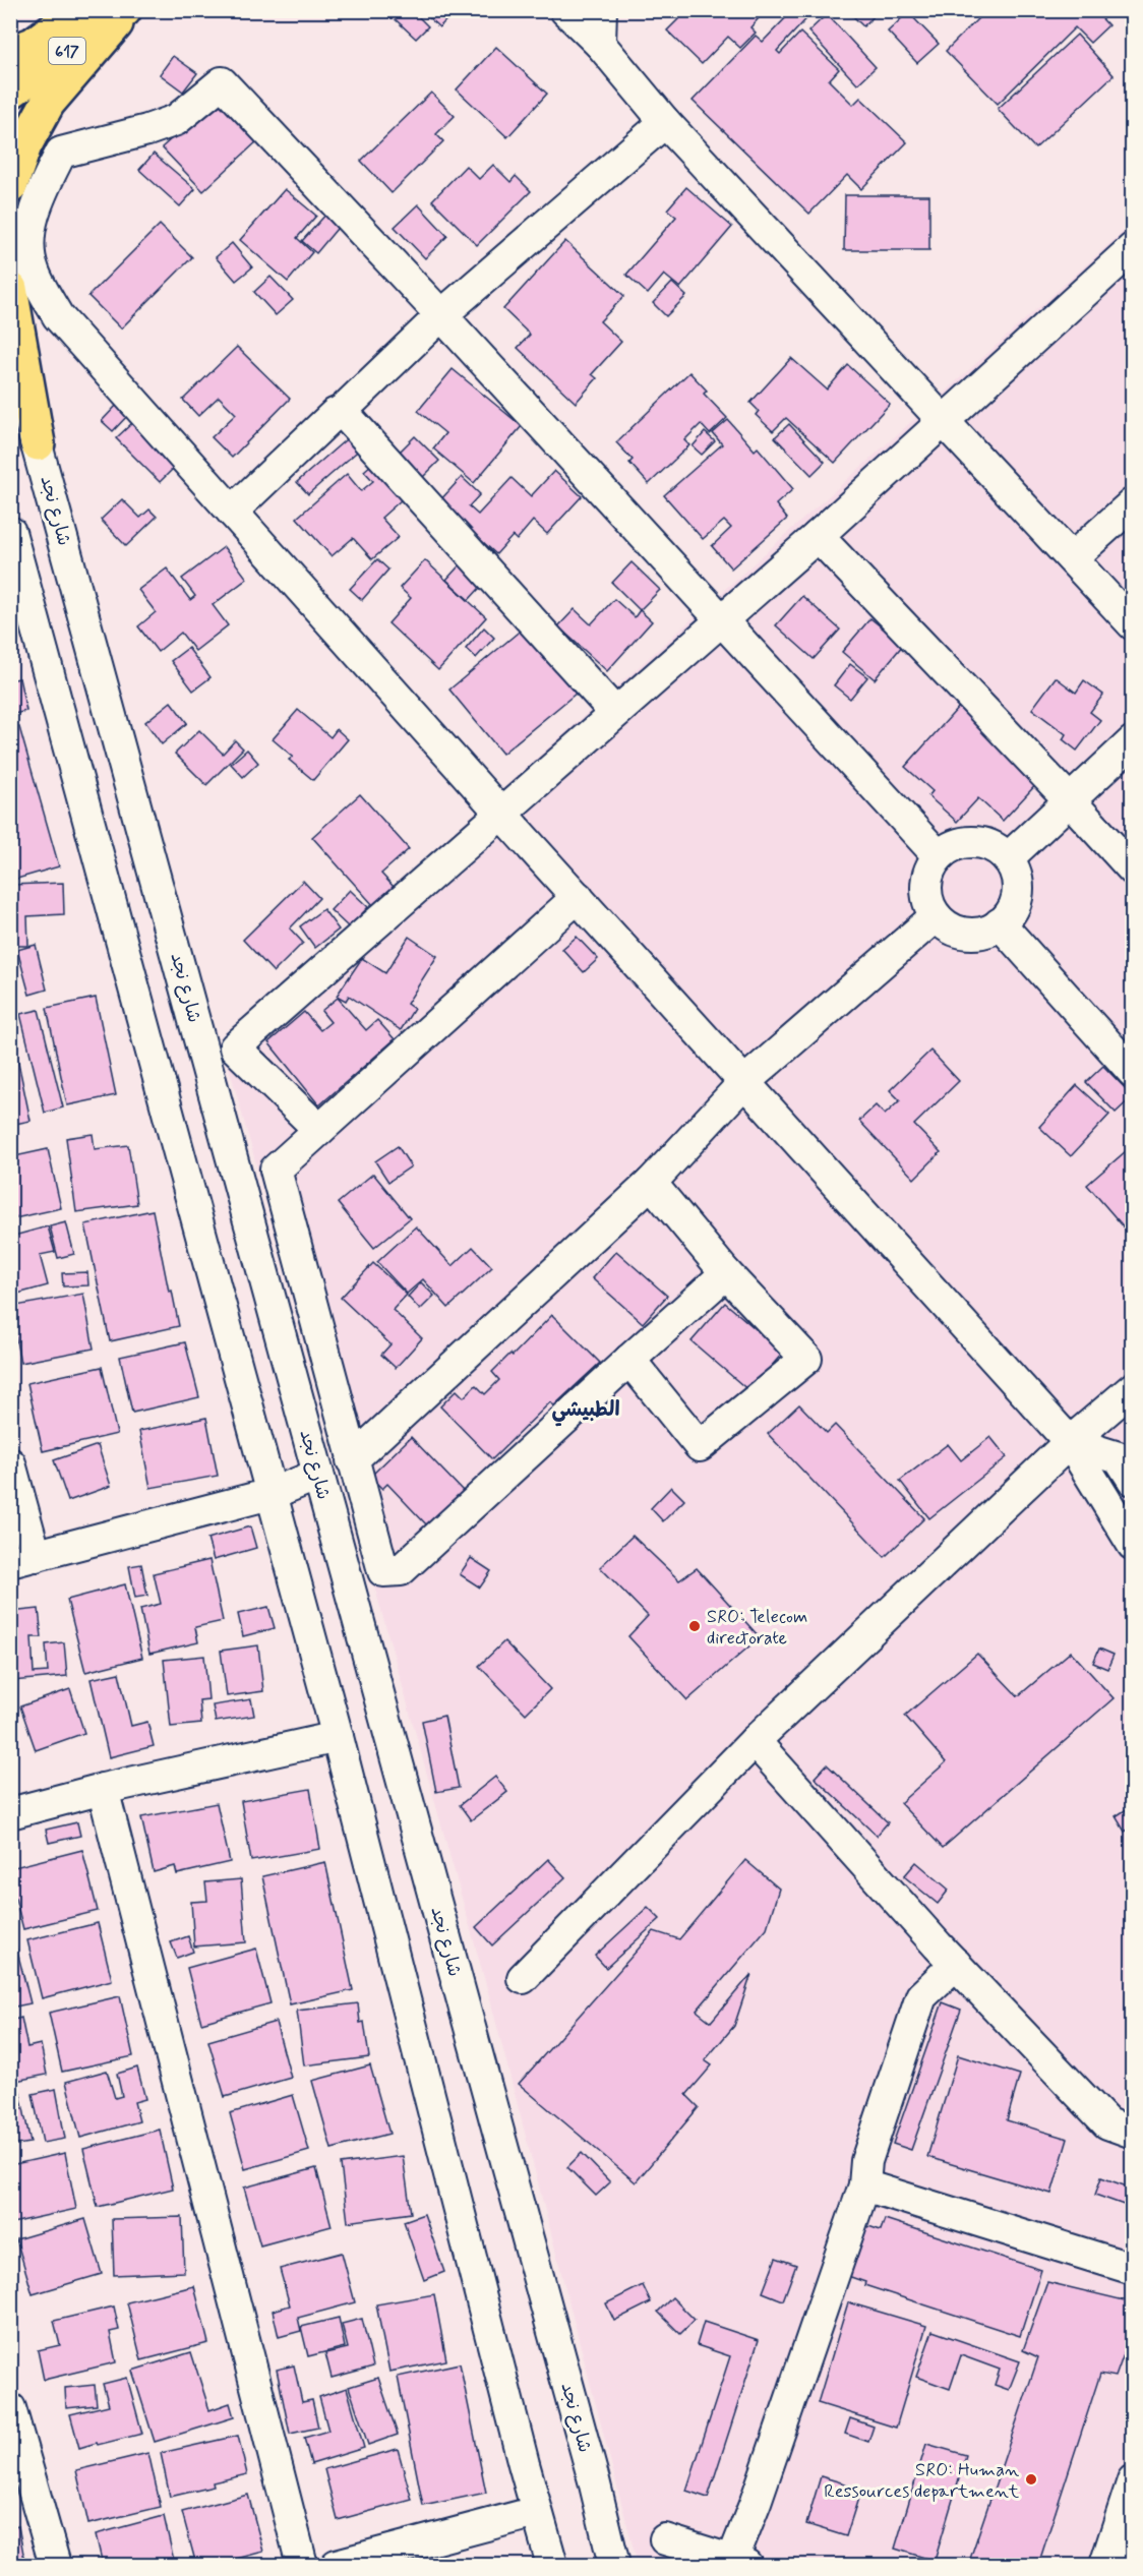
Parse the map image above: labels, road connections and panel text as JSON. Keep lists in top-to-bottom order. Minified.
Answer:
{"streets":{"main road":["617"],"street":["شارع نجد"]},"districts":["الطبيشي"],"places":["SRO: Telecom directorate","SRO: Human Ressources department"]}
